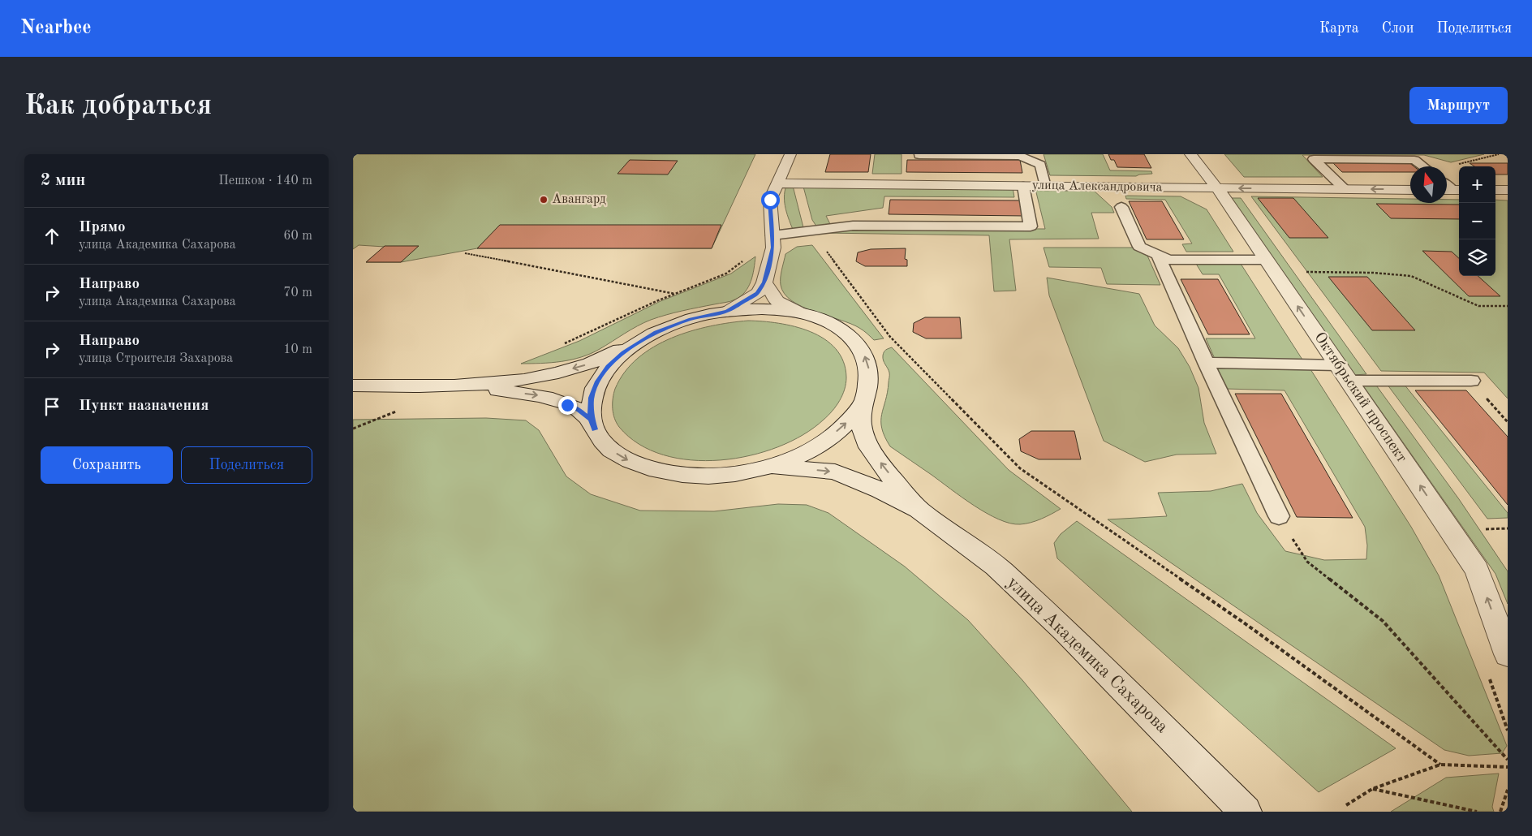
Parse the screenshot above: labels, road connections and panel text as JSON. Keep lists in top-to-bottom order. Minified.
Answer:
{"streets":{"street":["улица Александровича","Октябрьский проспект","улица Академика Сахарова"]},"crossings":[["улица Александровича","Октябрьский проспект"],["улица Александровича","улица Академика Сахарова"]],"one_way":["Октябрьский проспект"],"places":["Авангард"],"north":"top","page":{"header":"Nearbee","nav":["Карта","Слои","Поделиться"],"buttons":["Маршрут",["Сохранить","Поделиться"]],"title":"Как добраться","heading":["2 мин","Пешком · 140 m"],"map_buttons":["+","−"],"list":[["Прямо","улица Академика Сахарова","60 m"],["Направо","улица Академика Сахарова","70 m"],["Направо","улица Строителя Захарова","10 m"],"Пункт назначения"]}}
